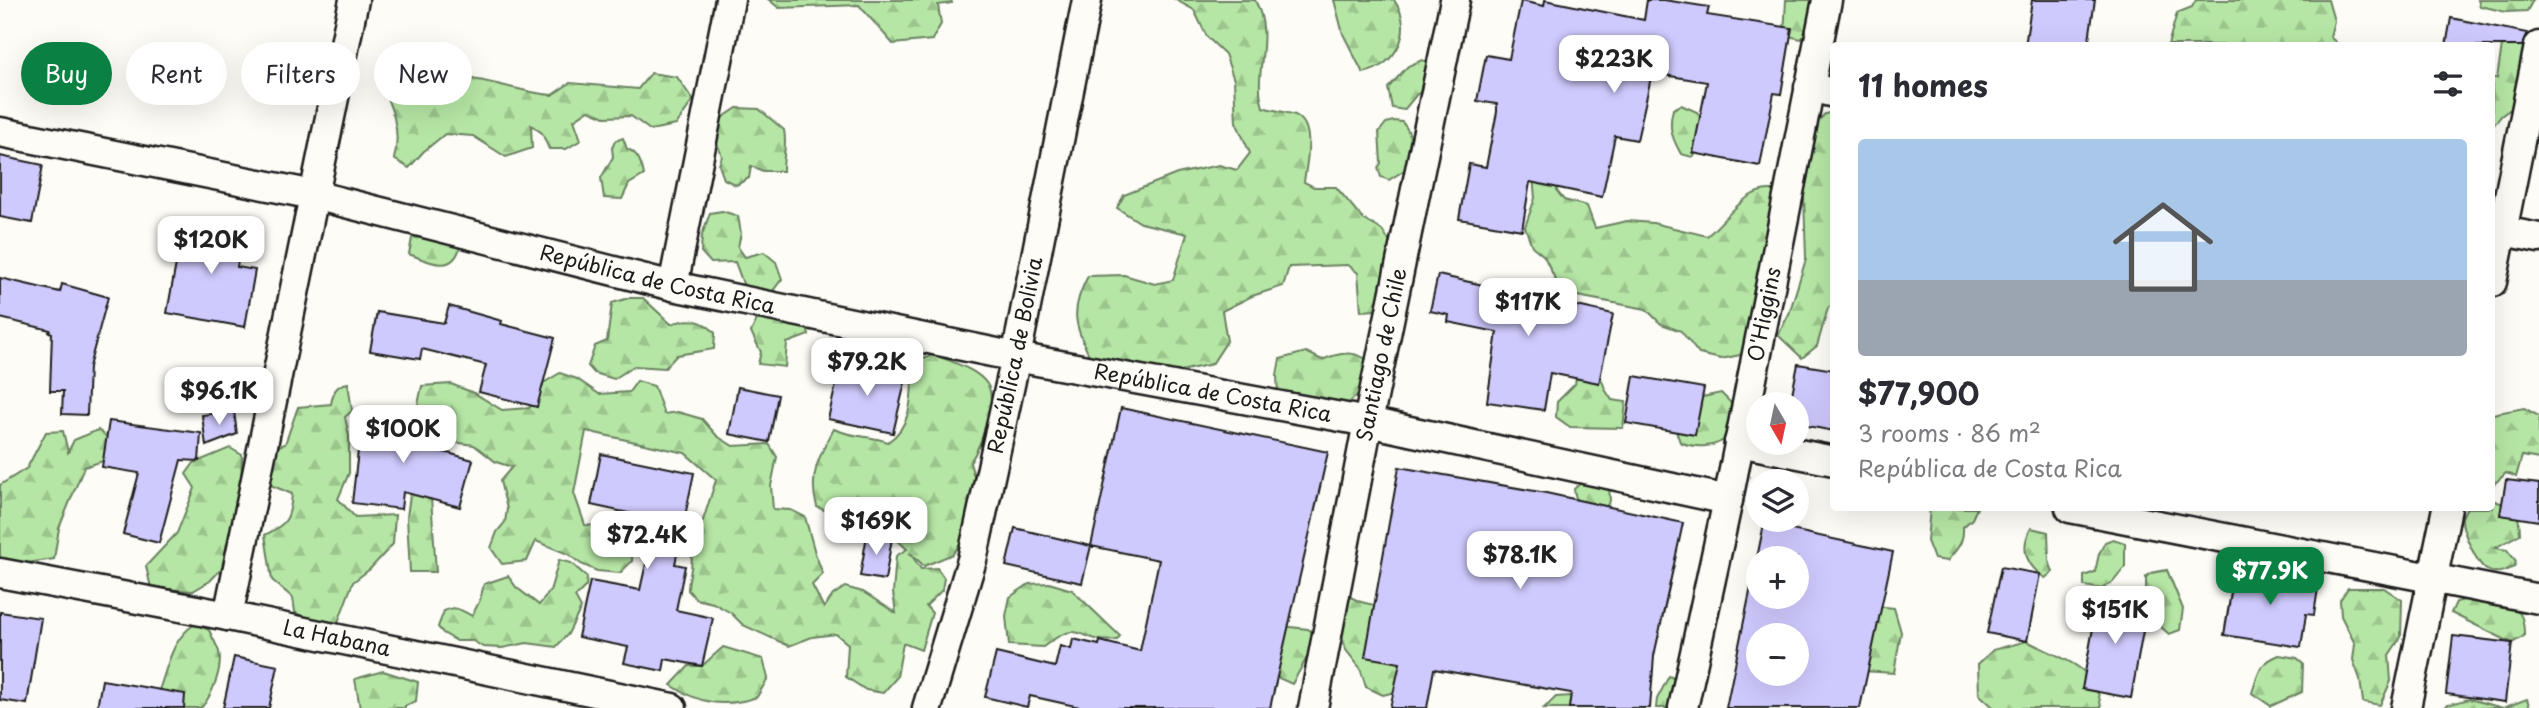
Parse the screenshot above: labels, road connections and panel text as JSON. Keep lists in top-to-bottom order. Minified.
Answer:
{"streets":{"street":["República de Costa Rica","O'Higgins","Santiago de Chile","República de Bolivia","La Habana"]},"crossings":[["República de Costa Rica","O'Higgins"],["República de Costa Rica","Santiago de Chile"],["República de Costa Rica","República de Bolivia"]],"north":"bottom","page":{"price":["$223K","$120K","$117K","$79.2K","$96.1K","$100K","$169K","$72.4K","$78.1K","$77.9K","$151K"],"chip":["Buy","Rent","Filters","New"],"heading":"11 homes","list":[{"name":"$77,900","note":"3 rooms · 86 m² · República de Costa Rica"}],"map_buttons":["+","−"]}}
